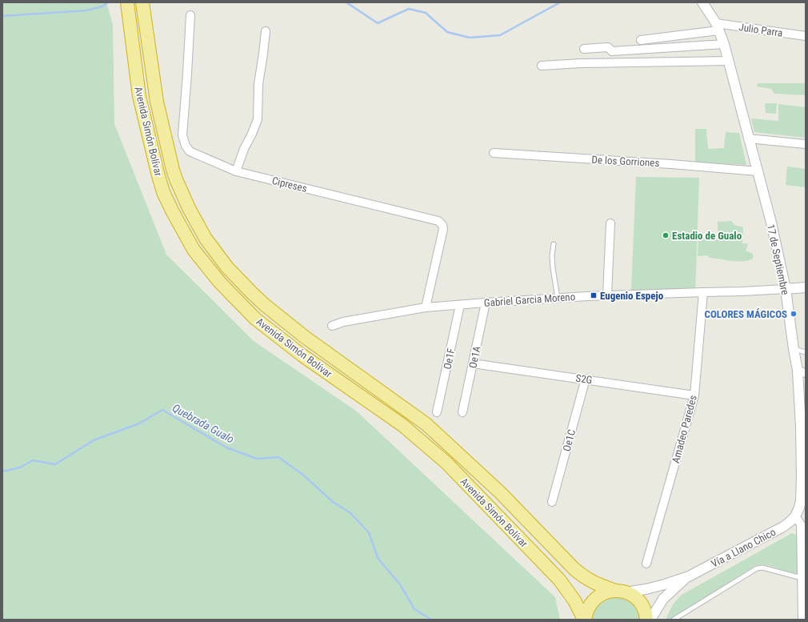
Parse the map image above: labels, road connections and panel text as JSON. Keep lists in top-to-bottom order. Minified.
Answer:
{"streets":{"highway":["Avenida Simón Bolívar"],"street":["Julio Parra","De los Gorriones","Cipreses","17 de Septiembre","Gabriel Garcia Moreno","Oe1A","Oe1F","S2G","Amadeo Paredes","Oe1C","Vía a Llano Chico"]},"crossings":[["Julio Parra","17 de Septiembre"],["Avenida Simón Bolívar","Vía a Llano Chico"],["De los Gorriones","17 de Septiembre"],["Cipreses","Gabriel Garcia Moreno"],["17 de Septiembre","Gabriel Garcia Moreno"],["17 de Septiembre","Vía a Llano Chico"],["Gabriel Garcia Moreno","Oe1A"],["Gabriel Garcia Moreno","Oe1F"],["Gabriel Garcia Moreno","Amadeo Paredes"],["Oe1A","S2G"],["S2G","Amadeo Paredes"],["S2G","Oe1C"]],"water":["Quebrada Gualo"],"places":{"other":["Estadio de Gualo","COLORES MÁGICOS"],"transit":["Eugenio Espejo"]}}
